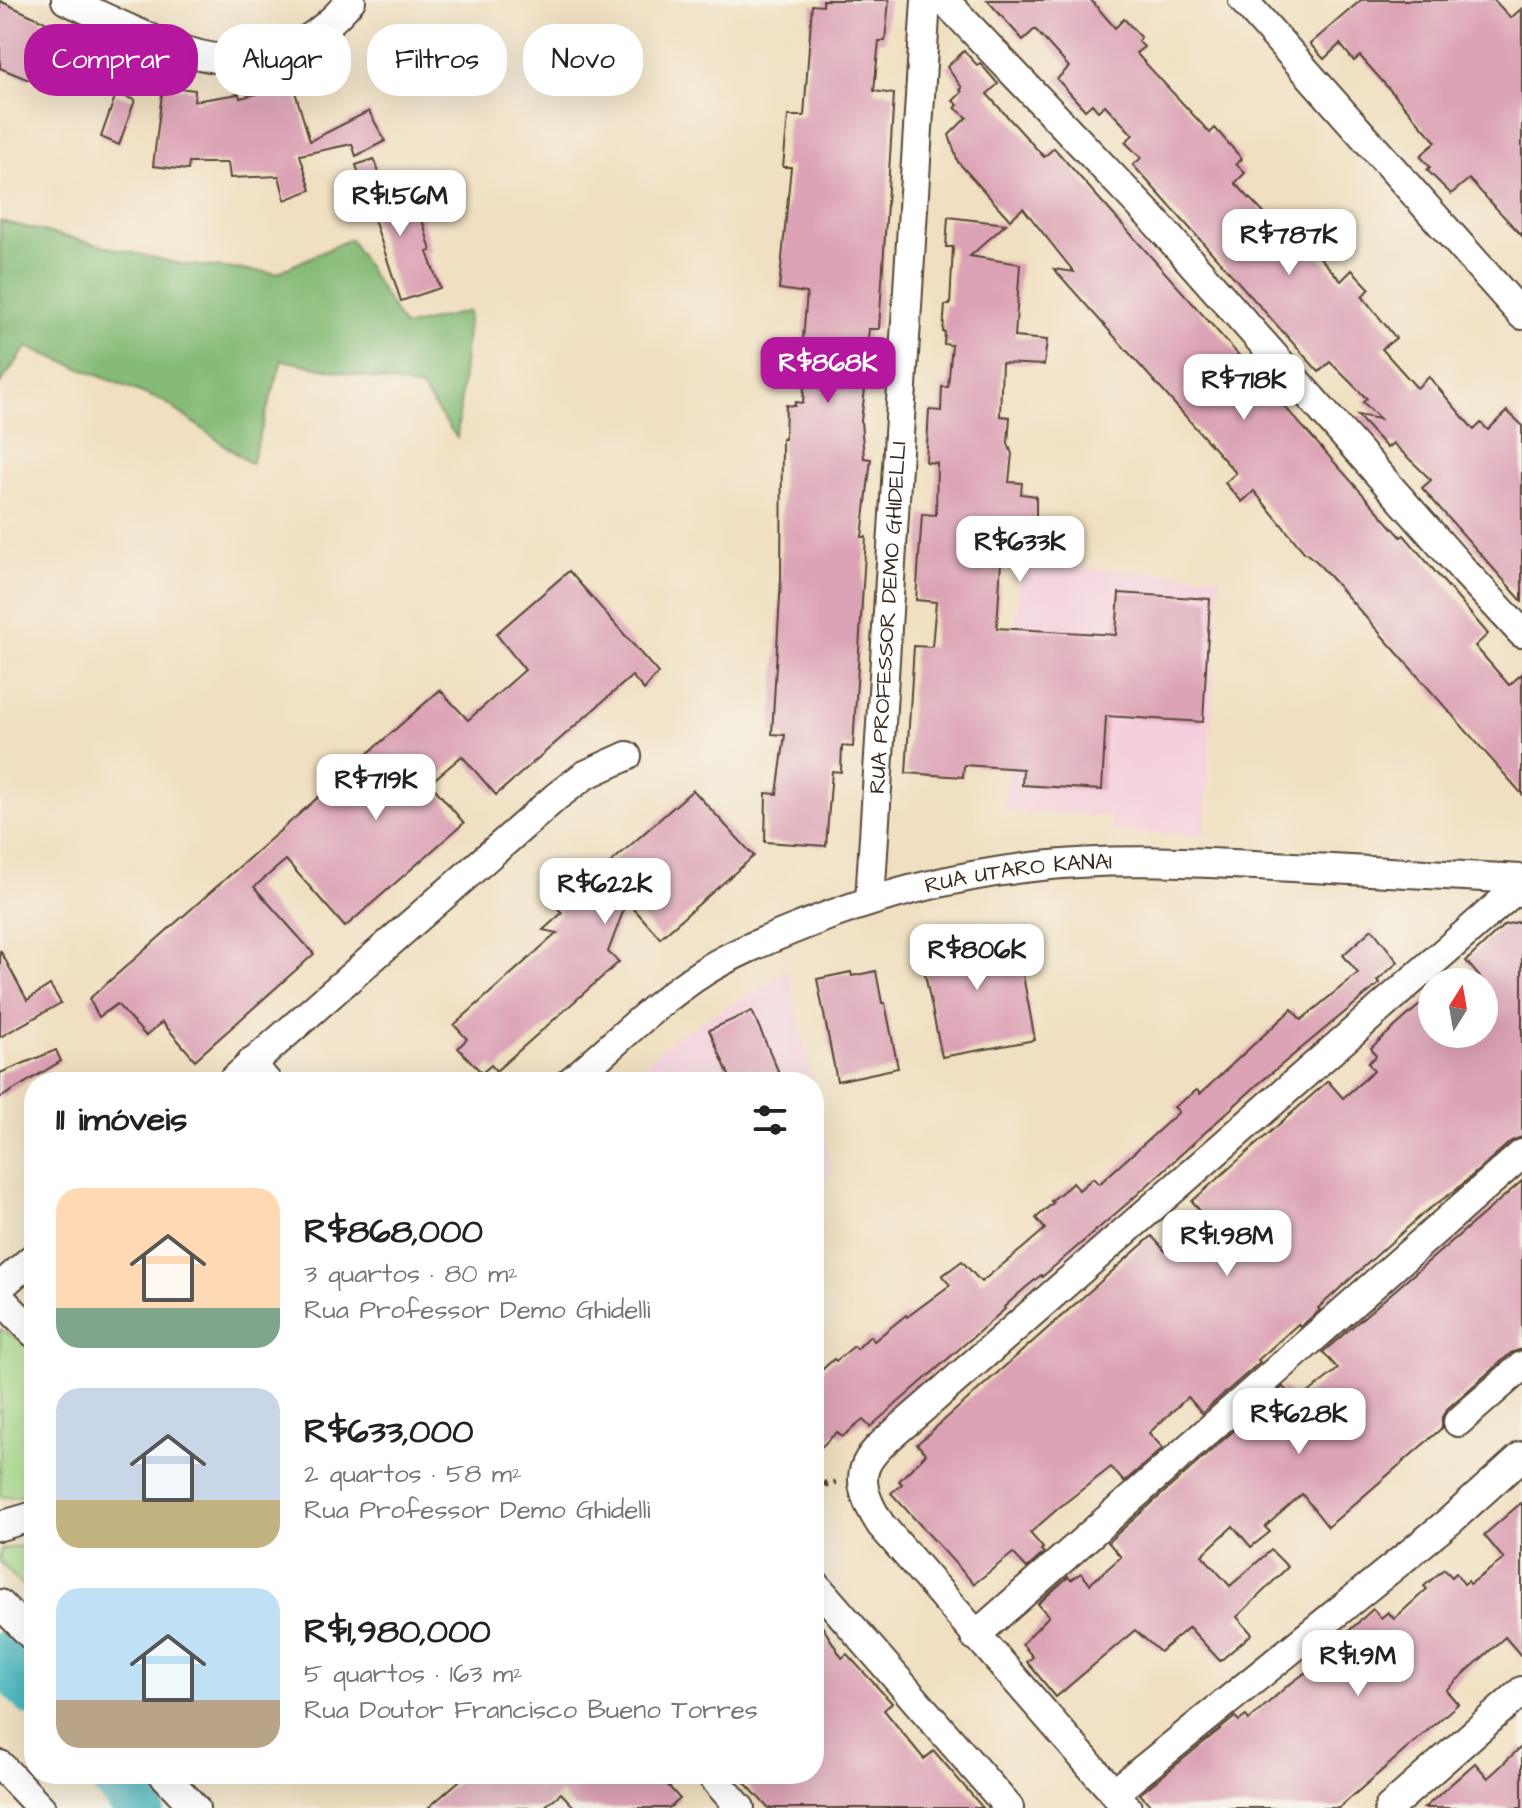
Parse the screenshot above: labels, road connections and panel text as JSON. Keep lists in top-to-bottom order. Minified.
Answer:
{"streets":{"street":["RUA PROFESSOR DEMO GHIDELLI","RUA UTARO KANAI"]},"crossings":[["RUA PROFESSOR DEMO GHIDELLI","RUA UTARO KANAI"]],"north":"top","page":{"chip":["Comprar","Alugar","Filtros","Novo"],"price":["R$1.56M","R$787K","R$868K","R$718K","R$633K","R$719K","R$622K","R$806K","R$1.98M","R$628K","R$1.9M"],"heading":"11 imóveis","list":[{"name":"R$868,000","note":"3 quartos · 80 m² · Rua Professor Demo Ghidelli"},{"name":"R$633,000","note":"2 quartos · 58 m² · Rua Professor Demo Ghidelli"},{"name":"R$1,980,000","note":"5 quartos · 163 m² · Rua Doutor Francisco Bueno Torres"}]}}
